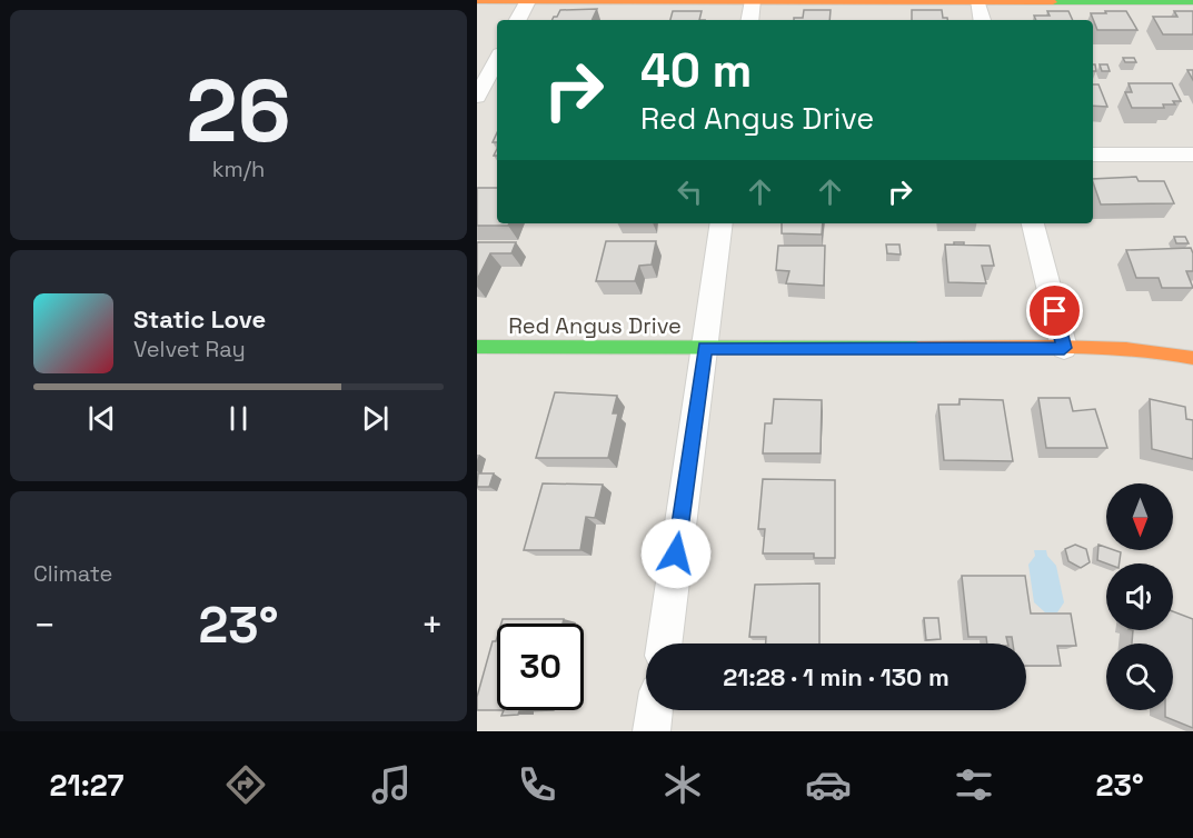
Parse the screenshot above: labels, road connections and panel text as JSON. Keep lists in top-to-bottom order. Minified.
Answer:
{"streets":{"street":["Red Angus Drive"]},"north":"bottom","page":{"tile":[["26","km/h"],"Climate"],"turn":["40 m","Red Angus Drive"],"song":["Static Love","Velvet Ray"],"heat":["−","23°","+"],"limit":"30","trip":"21:28 · 1 min · 130 m","tabs":["21:27","23°"]}}
